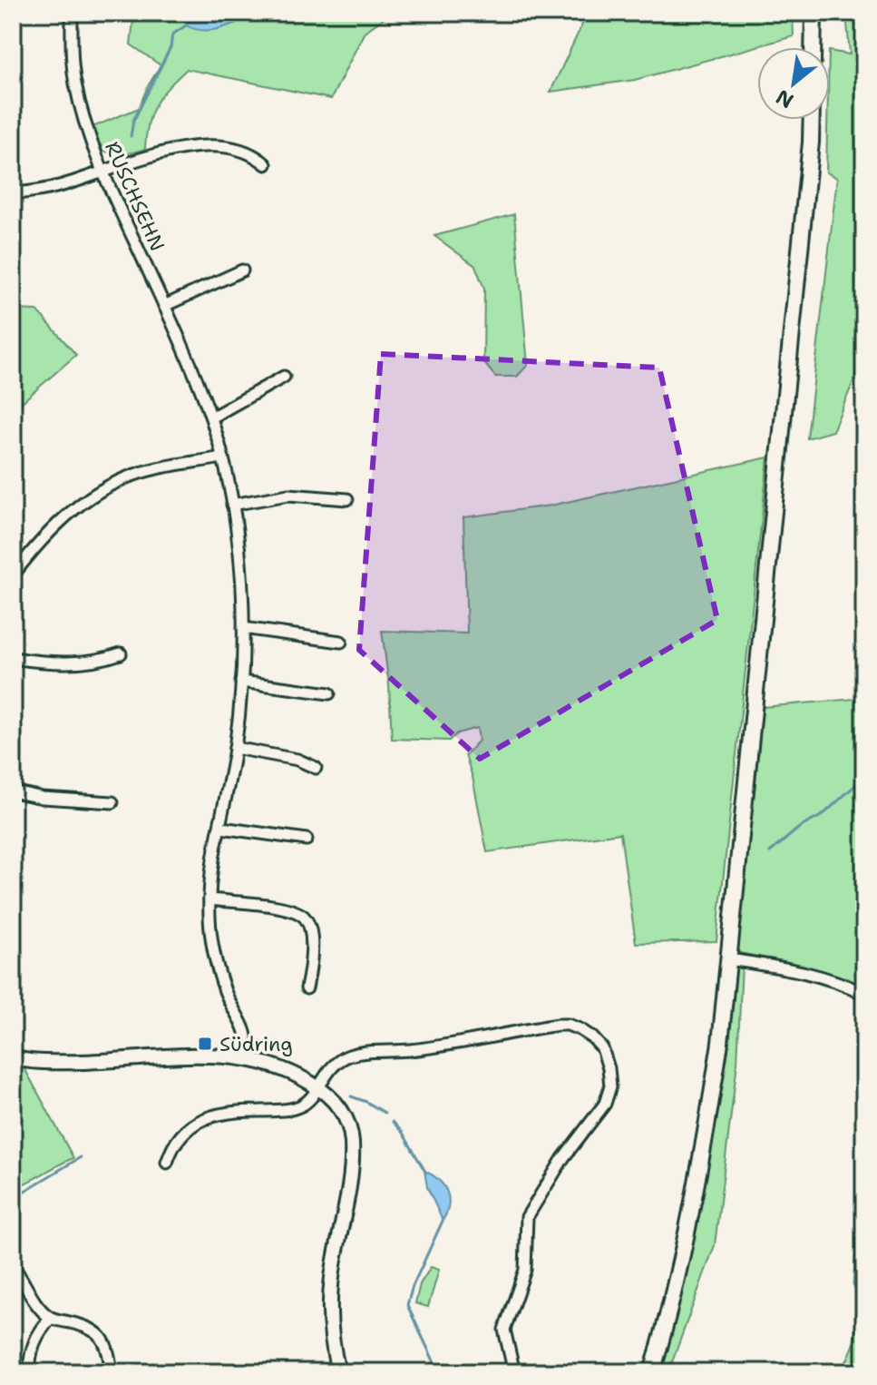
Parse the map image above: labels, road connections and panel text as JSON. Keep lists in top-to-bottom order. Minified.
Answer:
{"streets":{"street":["RUSCHSEHN"]},"places":{"transit":["Südring"]},"north":"bottom left"}
